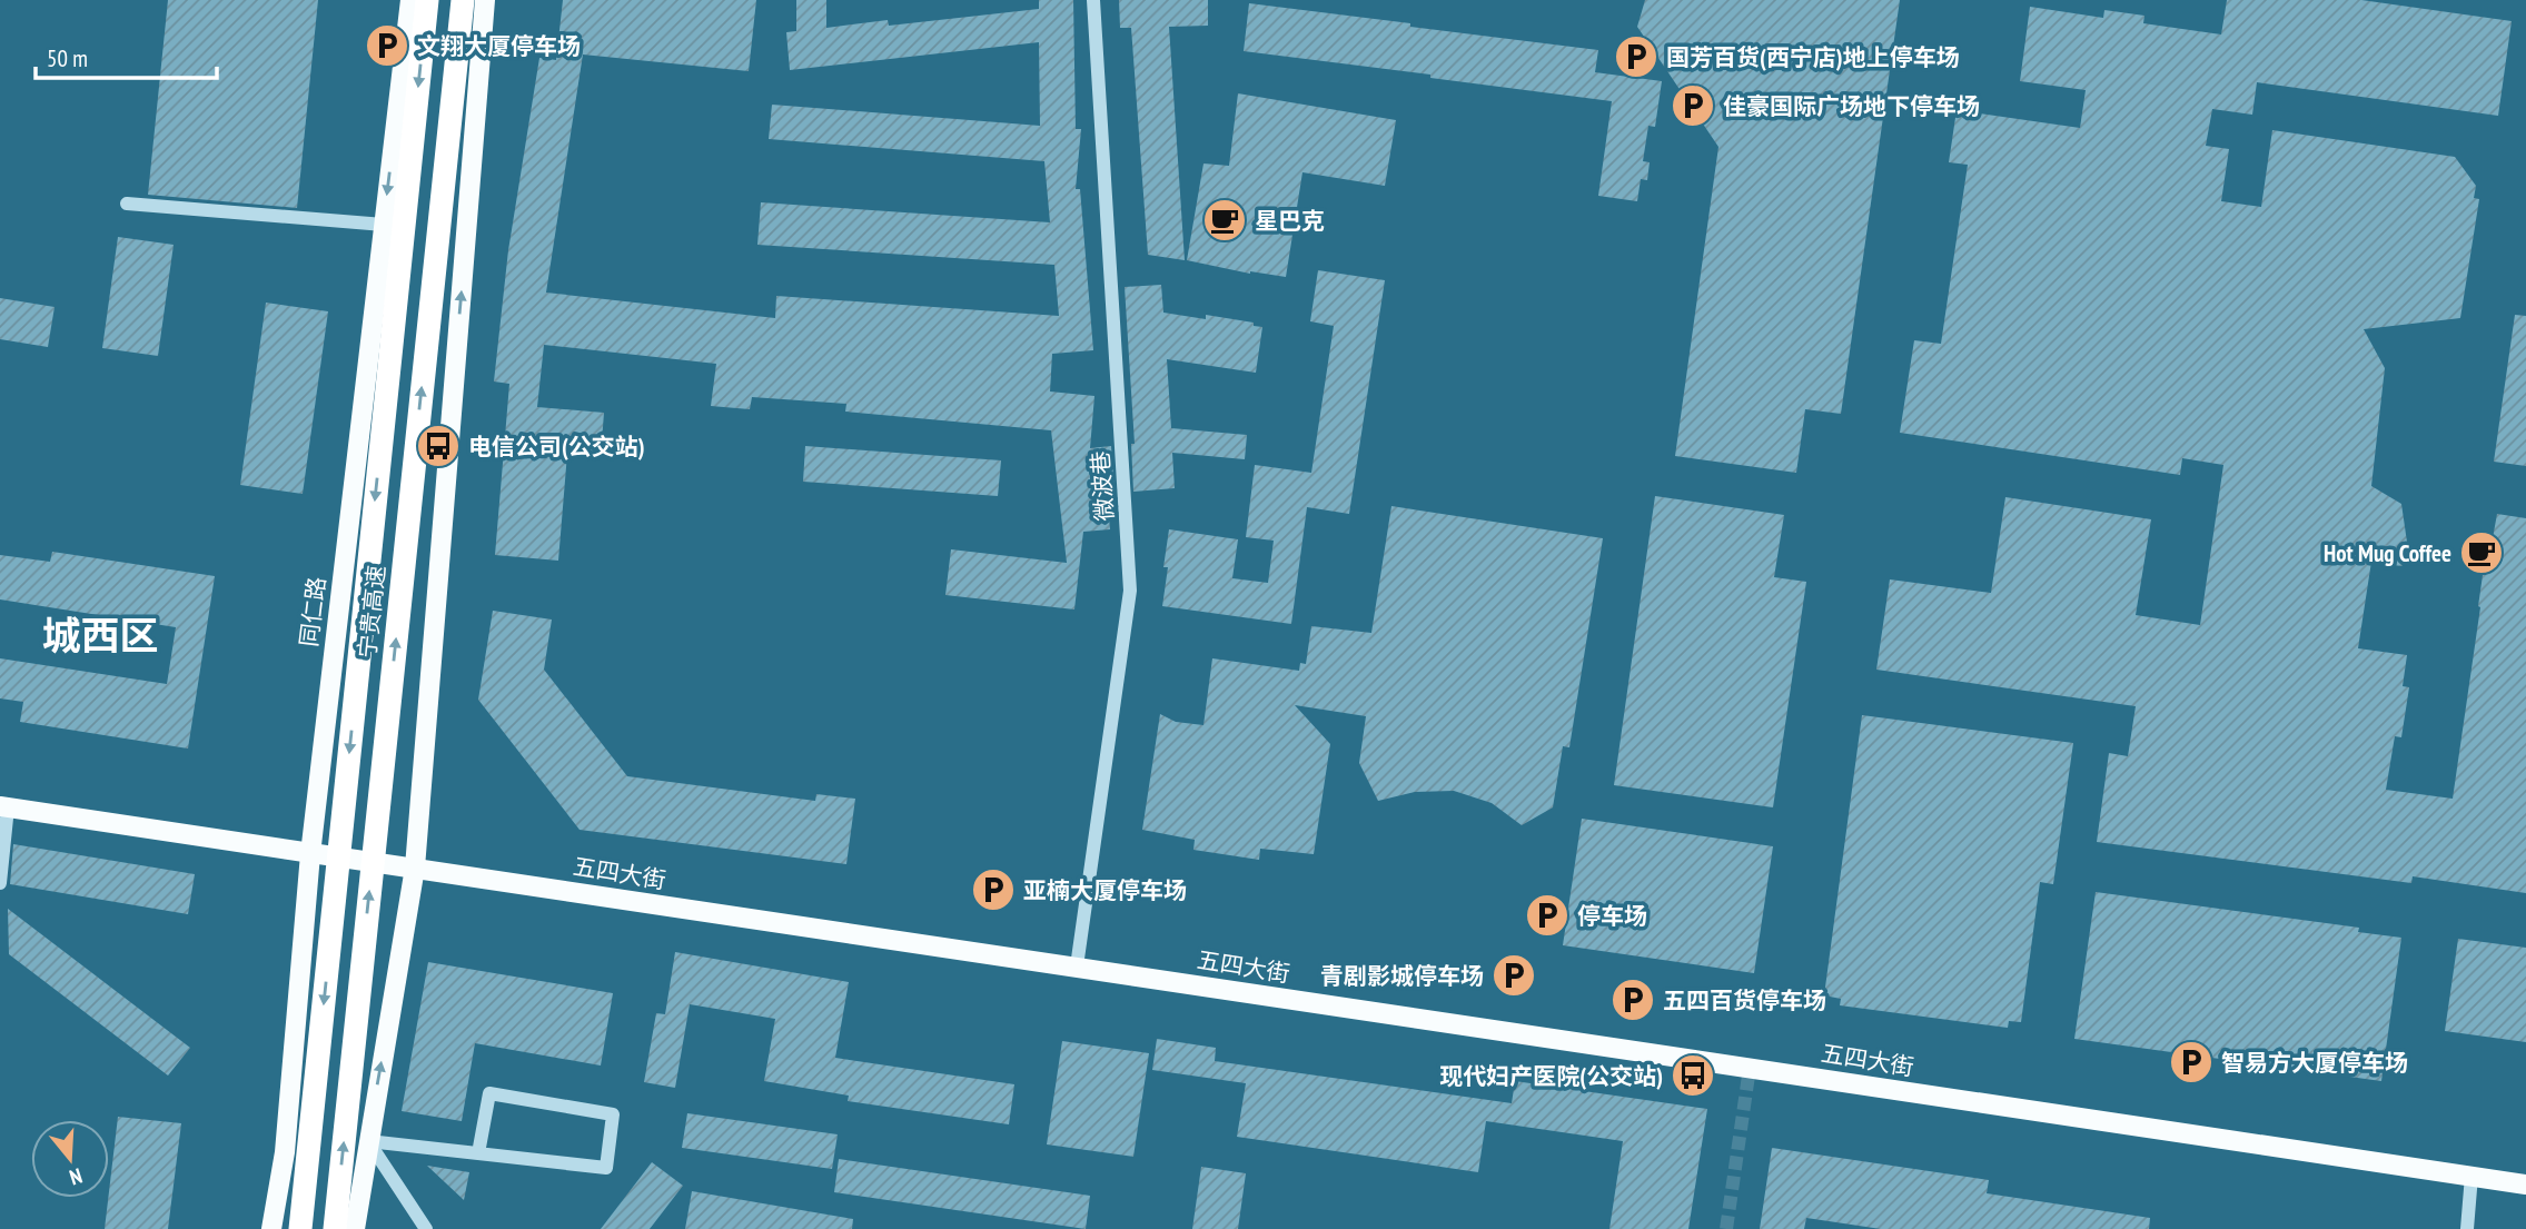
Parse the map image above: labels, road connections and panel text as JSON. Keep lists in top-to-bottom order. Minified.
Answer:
{"streets":{"highway":["宁贵高速"],"main road":["同仁路","五四大街"],"street":["微波巷"]},"crossings":[["微波巷","五四大街"],["同仁路","五四大街"]],"districts":["城西区"],"places":{"parking":["文翔大厦停车场","国芳百货(西宁店)地上停车场","佳豪国际广场地下停车场","亚楠大厦停车场","停车场","青剧影城停车场","五四百货停车场","智易方大厦停车场"],"cafe":["星巴克","Hot Mug Coffee"],"bus stop":["电信公司(公交站)","现代妇产医院(公交站)"]},"scale_bar":"50 m","north":"bottom"}
